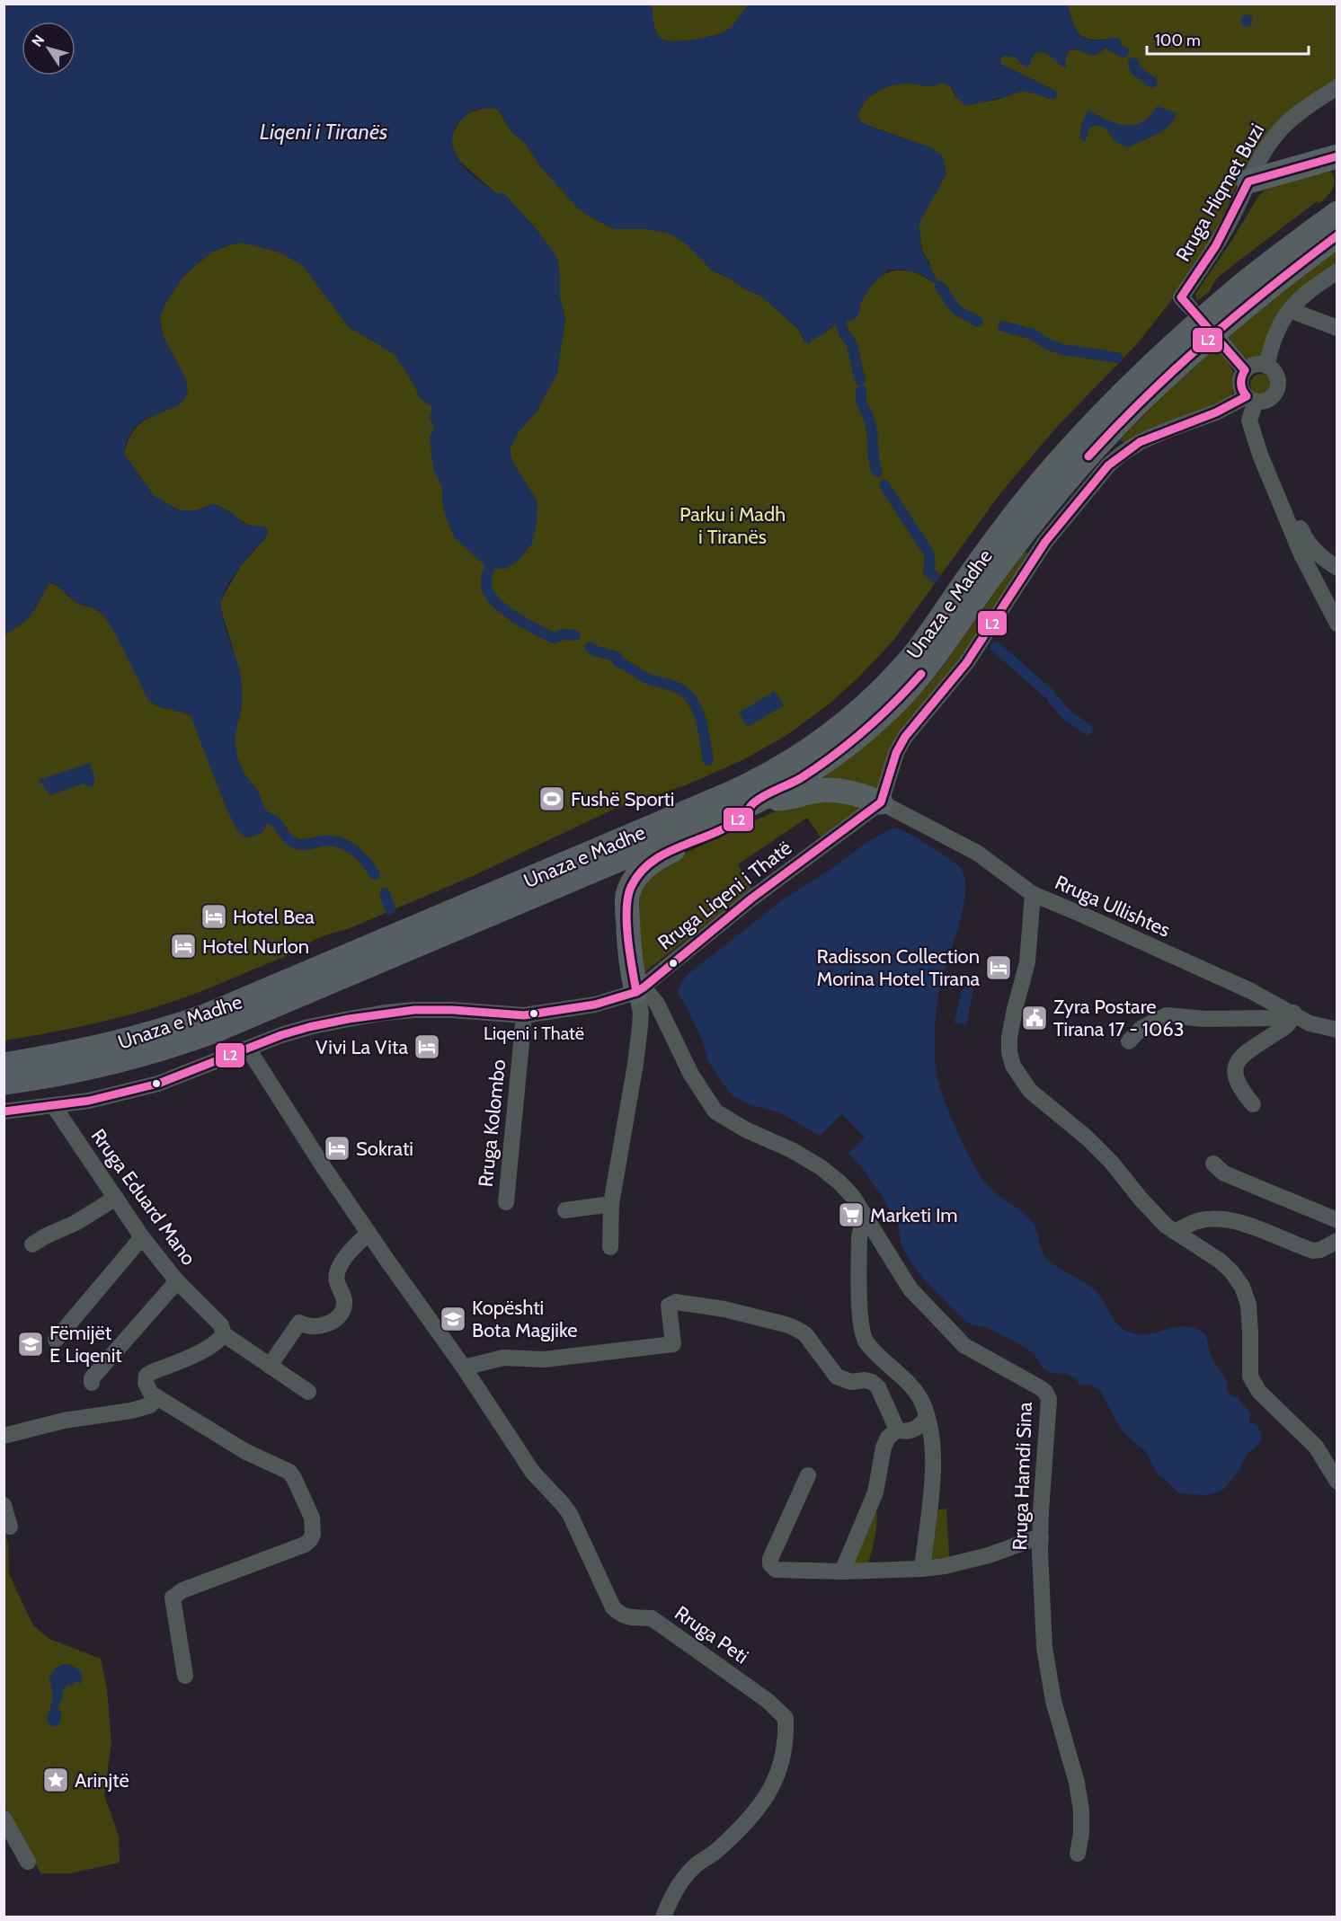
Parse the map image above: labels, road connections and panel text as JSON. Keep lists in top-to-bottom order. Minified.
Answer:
{"streets":{"highway":["Unaza e Madhe"],"street":["Rruga Hiqmet Buzi","Rruga Liqeni i Thatë","Rruga Ullishtes","Rruga Kolombo","Rruga Eduard Mano","Rruga Hamdi Sina","Rruga Peti"]},"crossings":[["Rruga Liqeni i Thatë","Rruga Ullishtes"],["Rruga Liqeni i Thatë","Rruga Kolombo"],["Rruga Liqeni i Thatë","Rruga Eduard Mano"],["Rruga Liqeni i Thatë","Rruga Hamdi Sina"],["Rruga Liqeni i Thatë","Rruga Peti"]],"water":["Liqeni i Tiranës"],"parks":["Parku i Madh i Tiranës"],"places":{"sports":["Fushë Sporti"],"hotel":["Hotel Bea","Hotel Nurlon","Radisson Collection Morina Hotel Tirana","Vivi La Vita","Sokrati"],"other":["Liqeni i Thatë"],"public building":["Zyra Postare Tirana 17 - 1063"],"supermarket":["Marketi Im"],"school or university":["Kopështi Bota Magjike","Fëmijët E Liqenit"],"place":["Arinjtë"]},"lines":["transit line L2"],"scale_bar":"100 m","north":"top left"}
